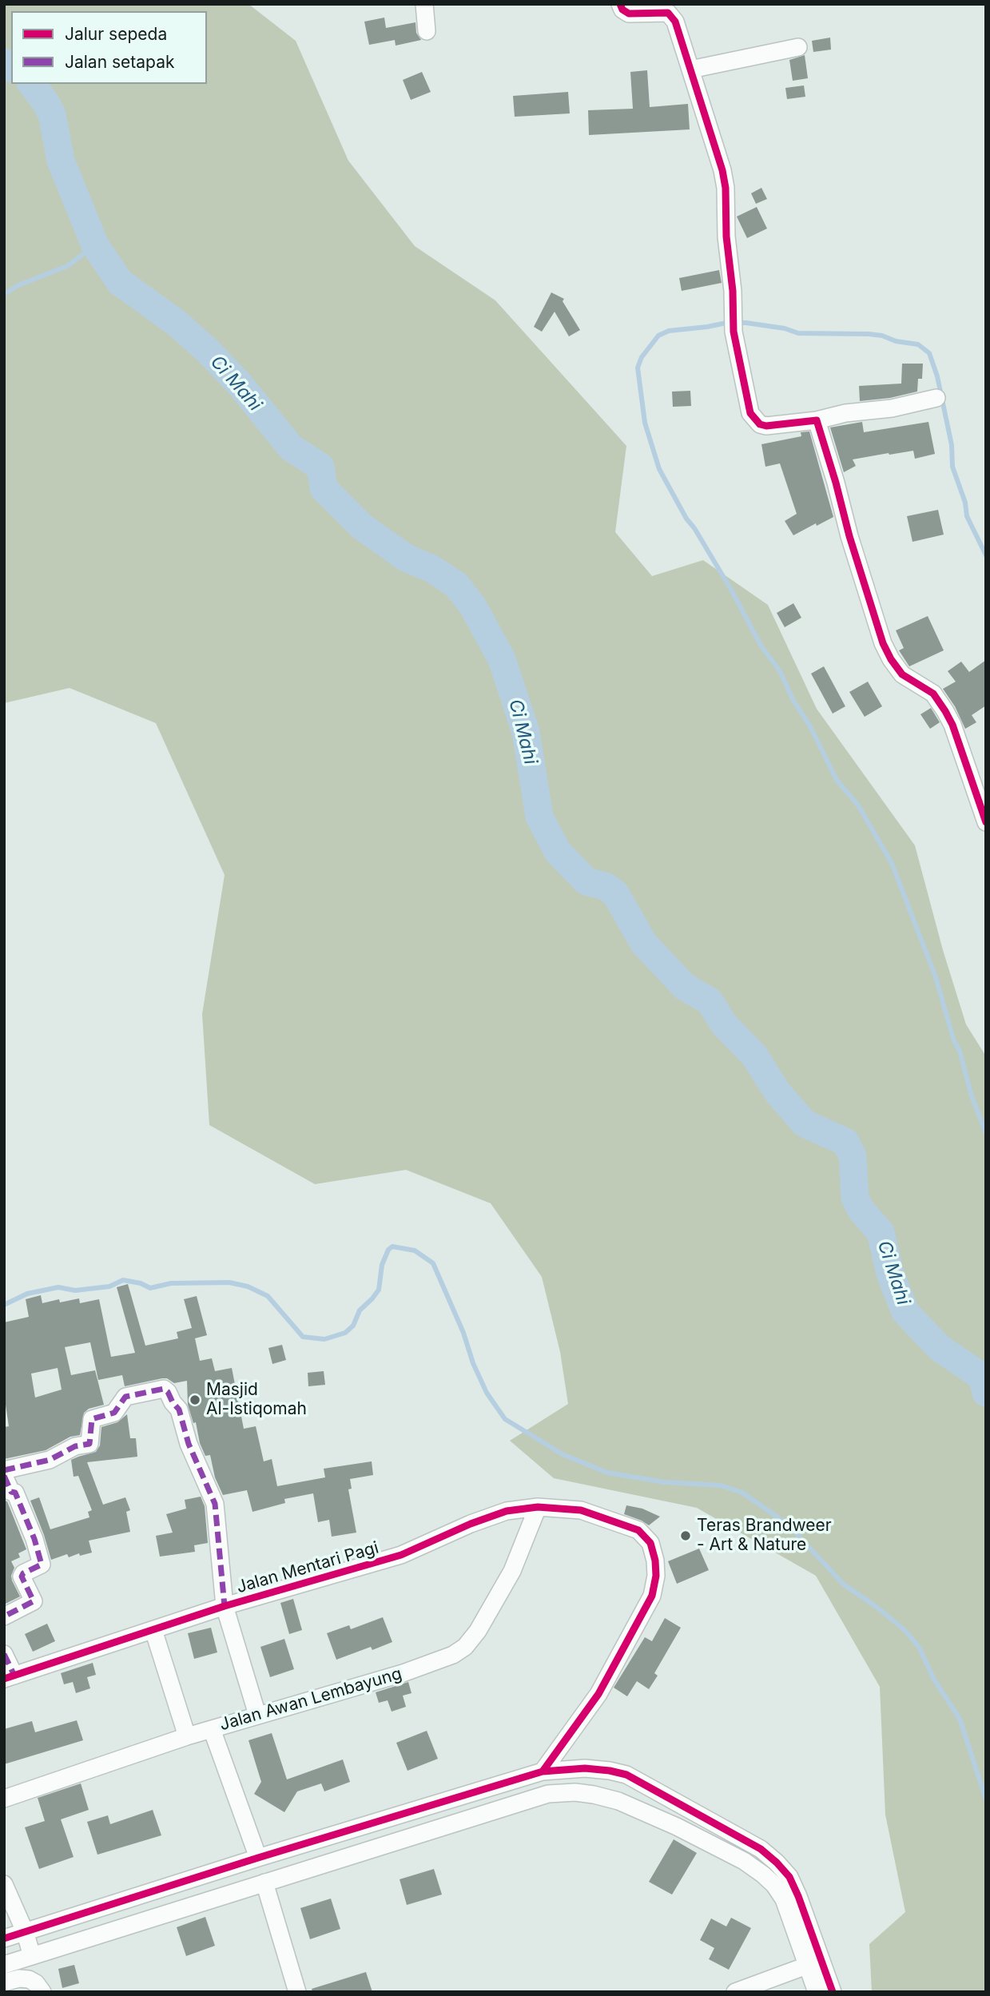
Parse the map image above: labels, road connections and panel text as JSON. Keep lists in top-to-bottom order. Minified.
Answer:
{"streets":{"street":["Jalan Mentari Pagi","Jalan Awan Lembayung"]},"crossings":[["Jalan Mentari Pagi","Jalan Awan Lembayung"]],"water":["Ci Mahi"],"places":["Masjid Al-Istiqomah","Teras Brandweer - Art & Nature"],"legend":["Jalur sepeda","Jalan setapak"]}
